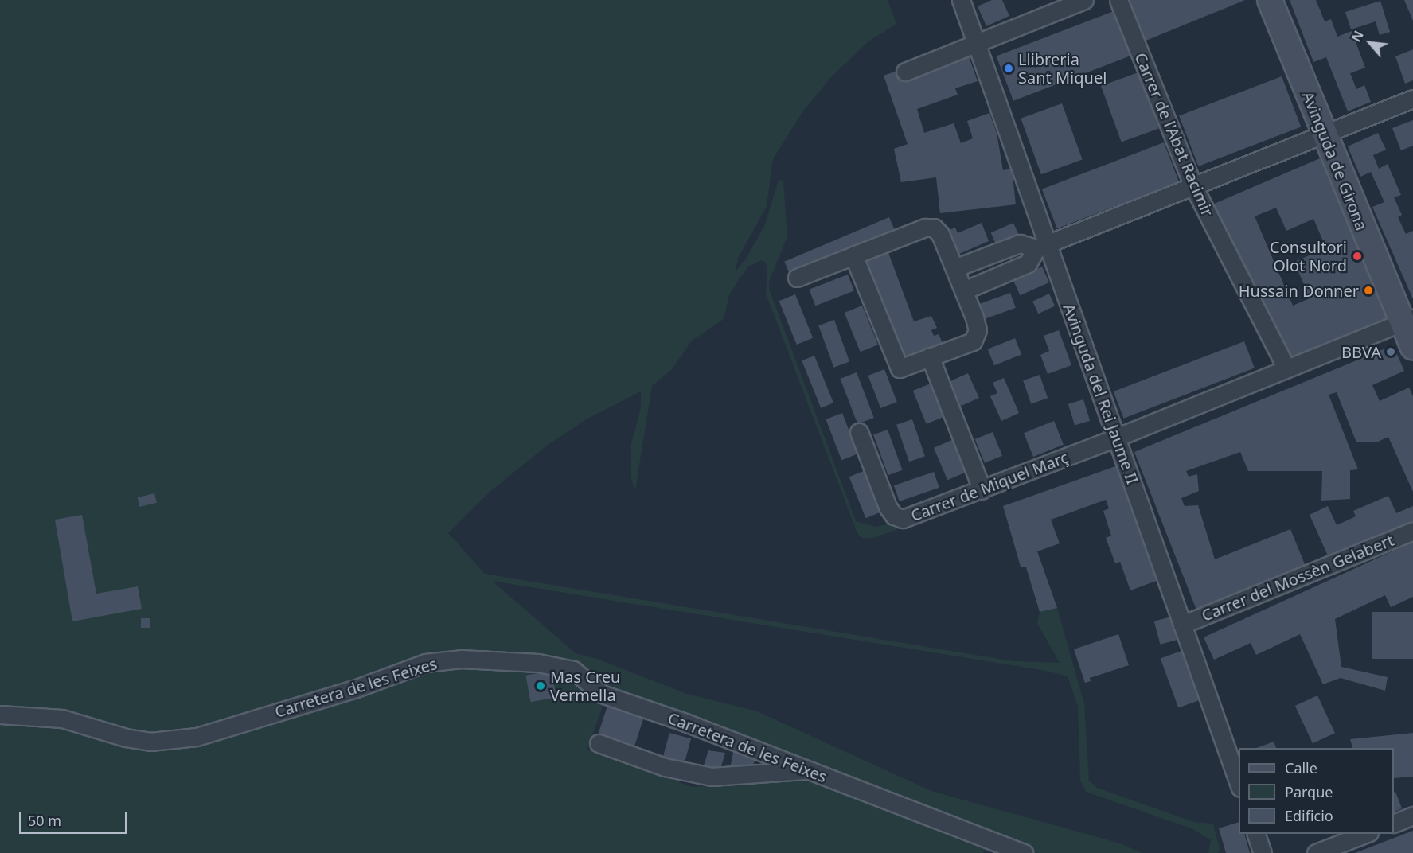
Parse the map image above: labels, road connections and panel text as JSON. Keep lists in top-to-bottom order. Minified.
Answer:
{"streets":{"main road":["Avinguda de Girona"],"street":["Carrer de l'Abat Racimir","Avinguda del Rei Jaume II","Carrer de Miquel Març","Carrer del Mossèn Gelabert","Carretera de les Feixes"]},"crossings":[["Carrer de l'Abat Racimir","Carrer de Miquel Març"],["Avinguda de Girona","Carrer de Miquel Març"],["Avinguda del Rei Jaume II","Carrer de Miquel Març"],["Avinguda del Rei Jaume II","Carrer del Mossèn Gelabert"]],"places":["Llibreria Sant Miquel","Consultori Olot Nord","Hussain Donner","BBVA","Mas Creu Vermella"],"legend":["Calle","Parque","Edificio"],"scale_bar":"50 m","north":"top left"}
